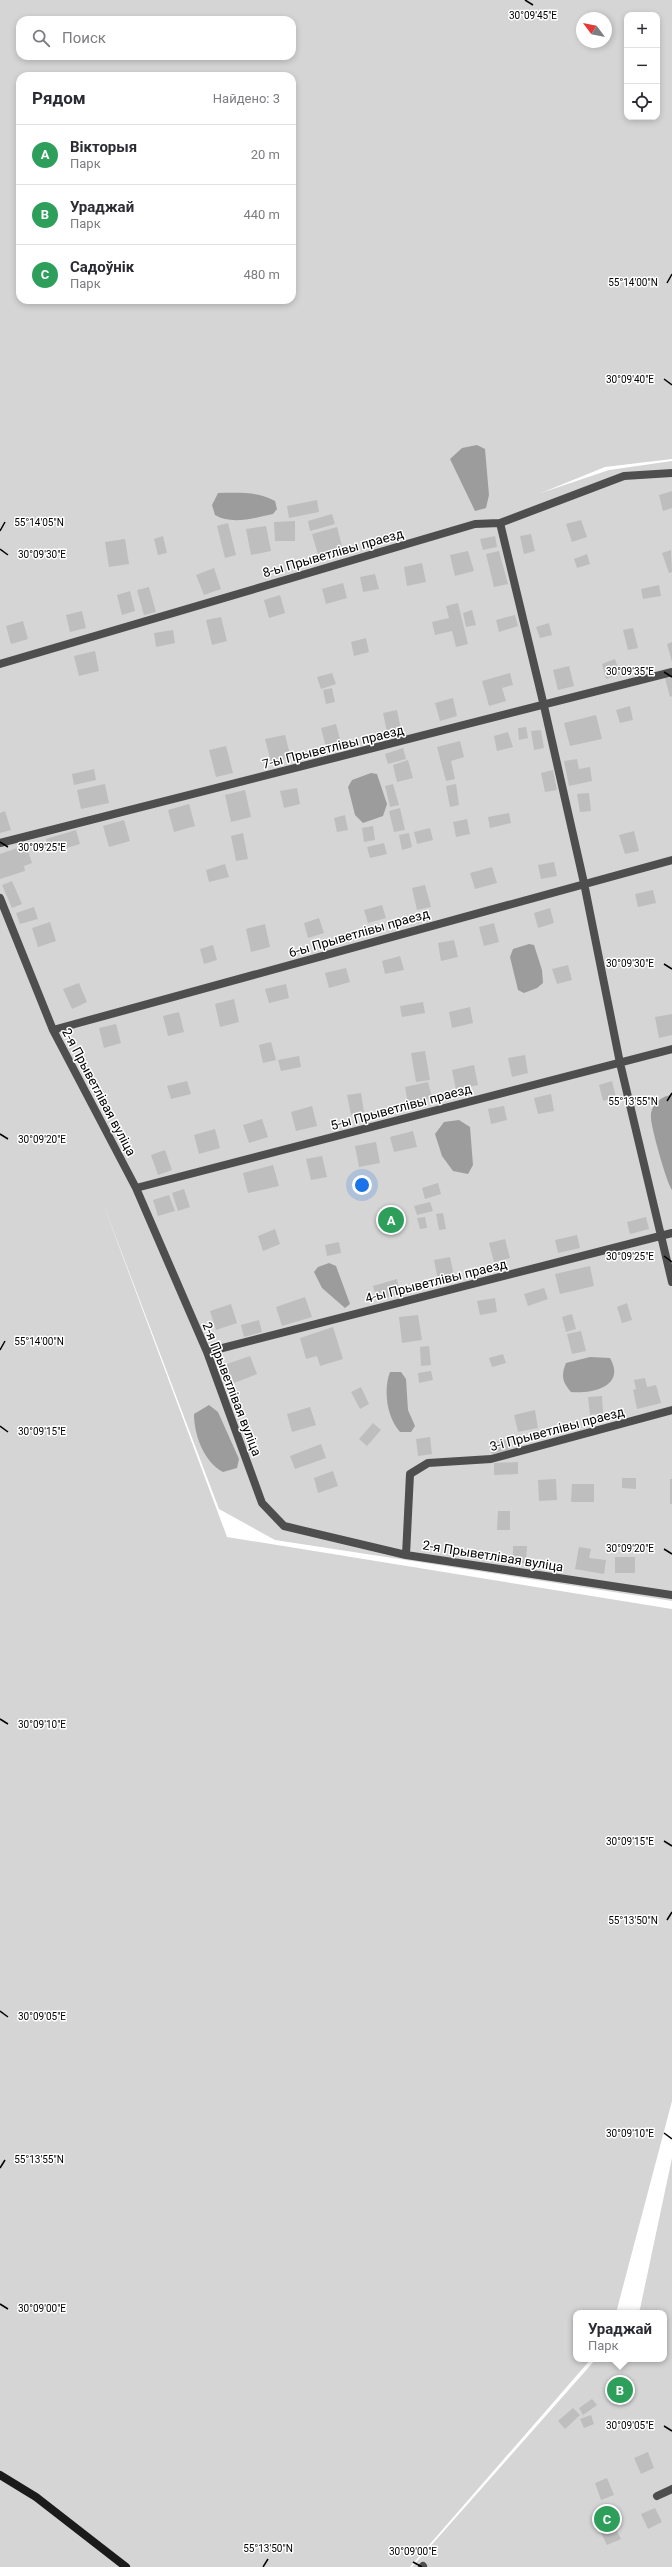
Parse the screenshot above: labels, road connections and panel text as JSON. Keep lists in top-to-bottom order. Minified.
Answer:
{"streets":{"lane":["8-ы Прыветлівы праезд","7-ы Прыветлівы праезд","6-ы Прыветлівы праезд","2-я Прыветлівая вуліца","5-ы Прыветлівы праезд","4-ы Прыветлівы праезд","3-і Прыветлівы праезд"]},"crossings":[["6-ы Прыветлівы праезд","2-я Прыветлівая вуліца"],["2-я Прыветлівая вуліца","5-ы Прыветлівы праезд"],["2-я Прыветлівая вуліца","4-ы Прыветлівы праезд"],["2-я Прыветлівая вуліца","3-і Прыветлівы праезд"]],"north":"top left","page":{"map_buttons":["+","−"],"search":"Поиск","heading":["Рядом","Найдено: 3"],"list":[{"mark":"A","name":"Вікторыя","note":"Парк","value":"20 m"},{"mark":"B","name":"Ураджай","note":"Парк","value":"440 m"},{"mark":"C","name":"Садоўнік","note":"Парк","value":"480 m"}],"pins":["A","B","C"],"popup":["Ураджай","Парк"]},"coordinates":["30°09'45\"E","55°14'00\"N","30°09'40\"E","55°14'05\"N","30°09'30\"E","30°09'35\"E","30°09'25\"E","55°13'55\"N","30°09'20\"E","30°09'15\"E","30°09'10\"E","55°13'50\"N","30°09'05\"E","30°09'00\"E"]}
